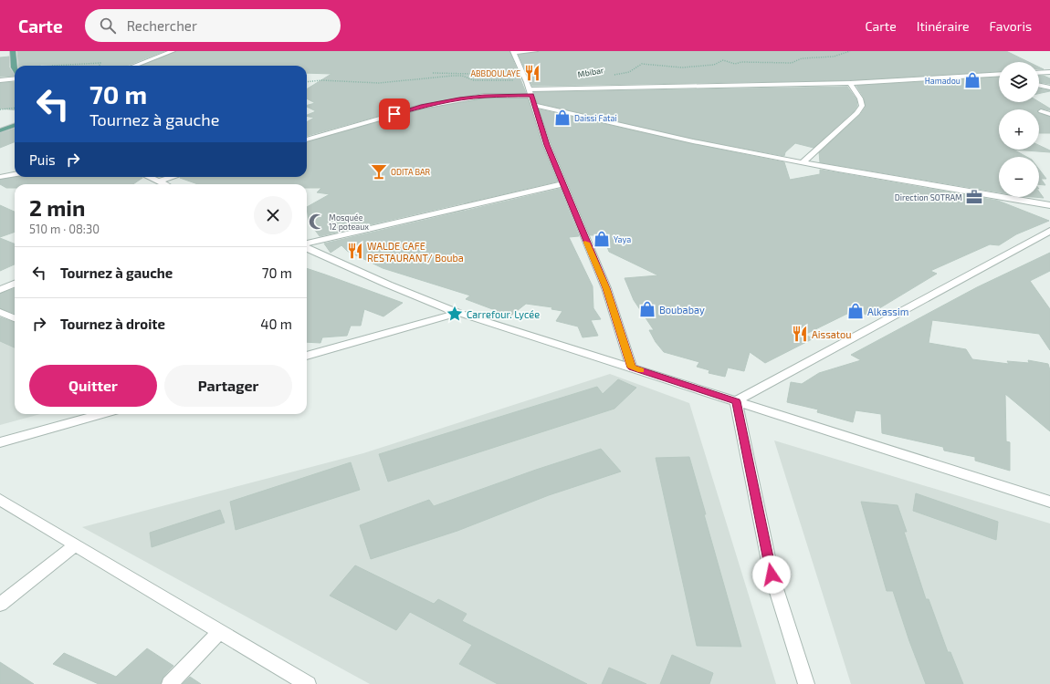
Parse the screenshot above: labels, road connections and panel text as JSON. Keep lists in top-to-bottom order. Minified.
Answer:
{"streets":{"path":["Mbibar"]},"places":{"restaurant":["ABBDOULAYE","WALDE CAFE RESTAURANT/ Bouba","Aissatou"],"shop":["Hamadou","Daissi Fatai","Yaya","Boubabay","Alkassim"],"bar":["ODITA BAR"],"office":["Direction SOTRAM"],"mosque":["Mosquée 12 poteaux"],"place":["Carrefour. Lycée"]},"page":{"header":"Carte","search":"Rechercher","nav":["Carte","Itinéraire","Favoris"],"map_buttons":["+","−"],"turn":["70 m","Tournez à gauche"],"then":"Puis","heading":["2 min","510 m · 08:30"],"list":[{"name":"Tournez à gauche","value":"70 m"},{"name":"Tournez à droite","value":"40 m"}],"buttons":["Quitter","Partager"]}}
